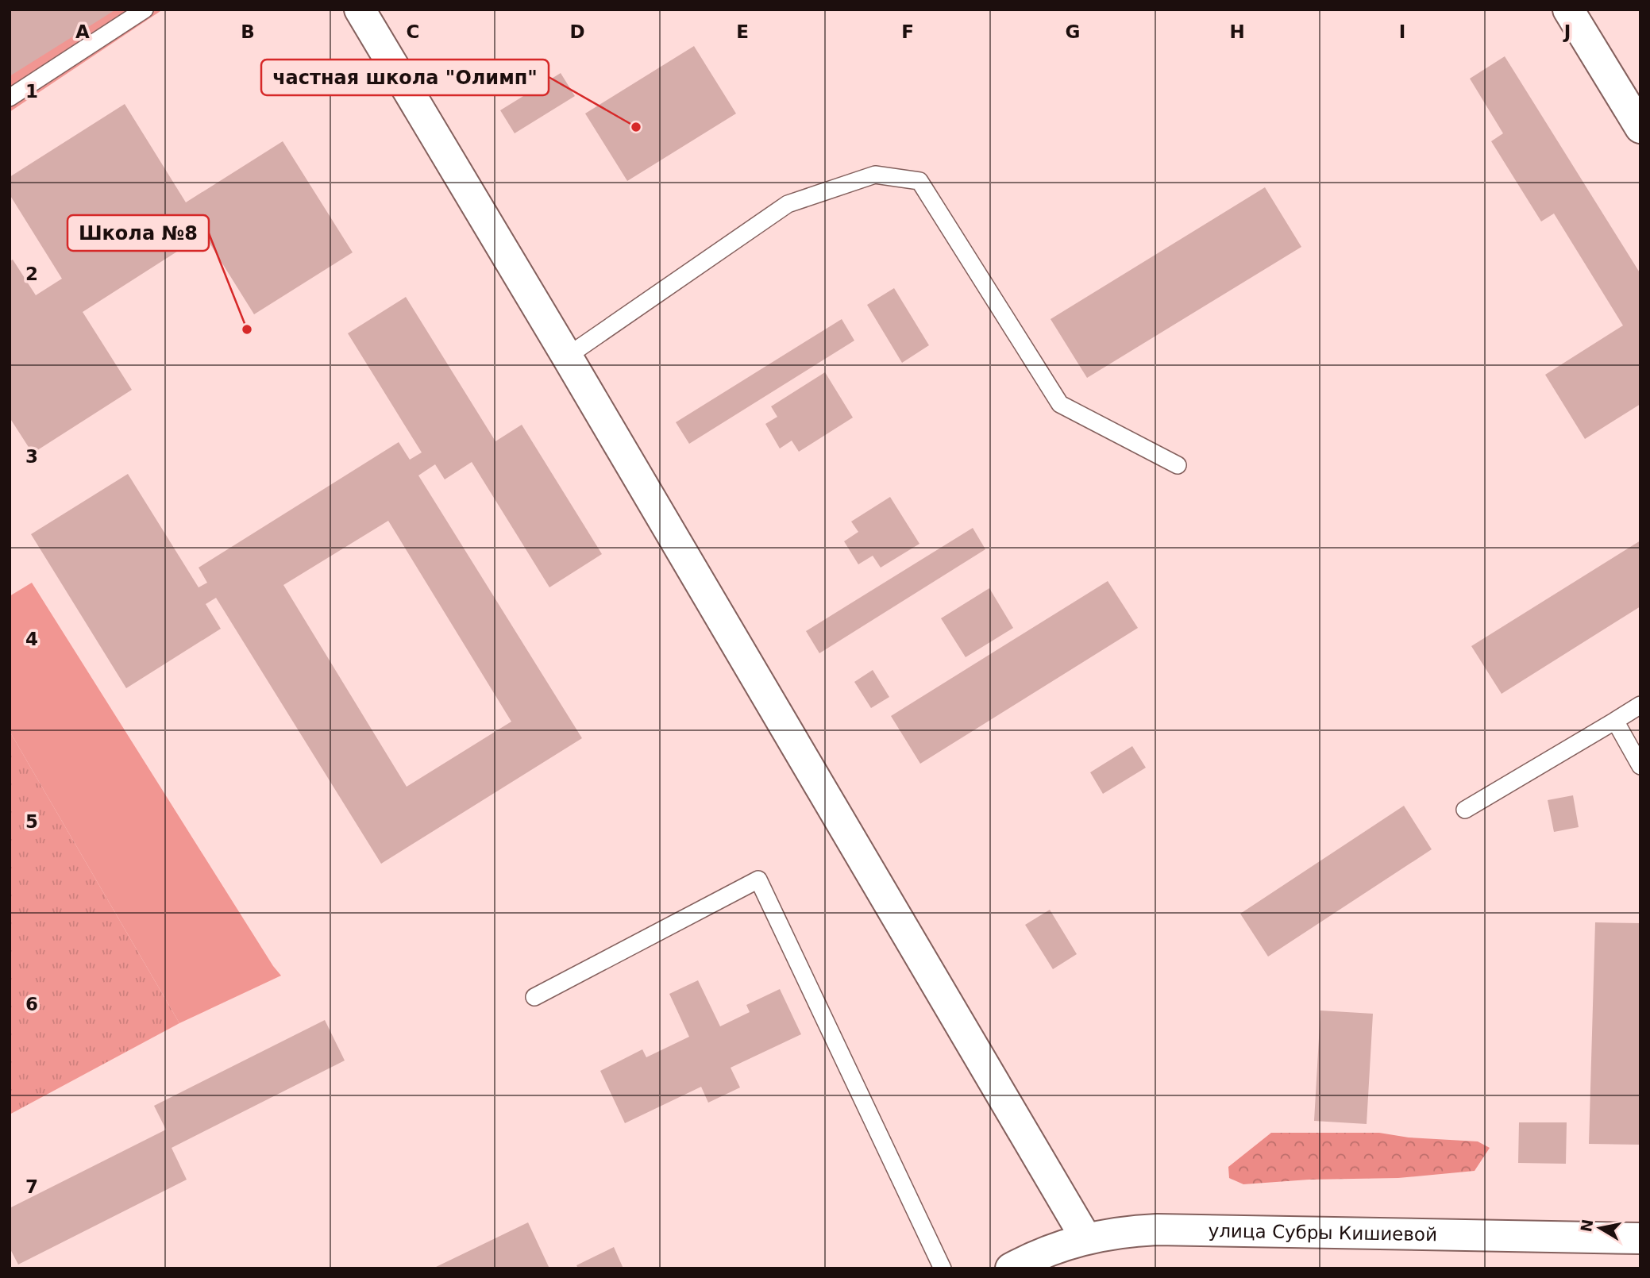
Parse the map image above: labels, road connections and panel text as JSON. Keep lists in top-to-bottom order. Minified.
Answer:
{"streets":{"street":["улица Субры Кишиевой"]},"places":["частная школа \"Олимп\"","Школа №8"],"north":"left","grid":{"columns":["A","B","C","D","E","F","G","H","I","J"],"rows":["1","2","3","4","5","6","7"]}}
